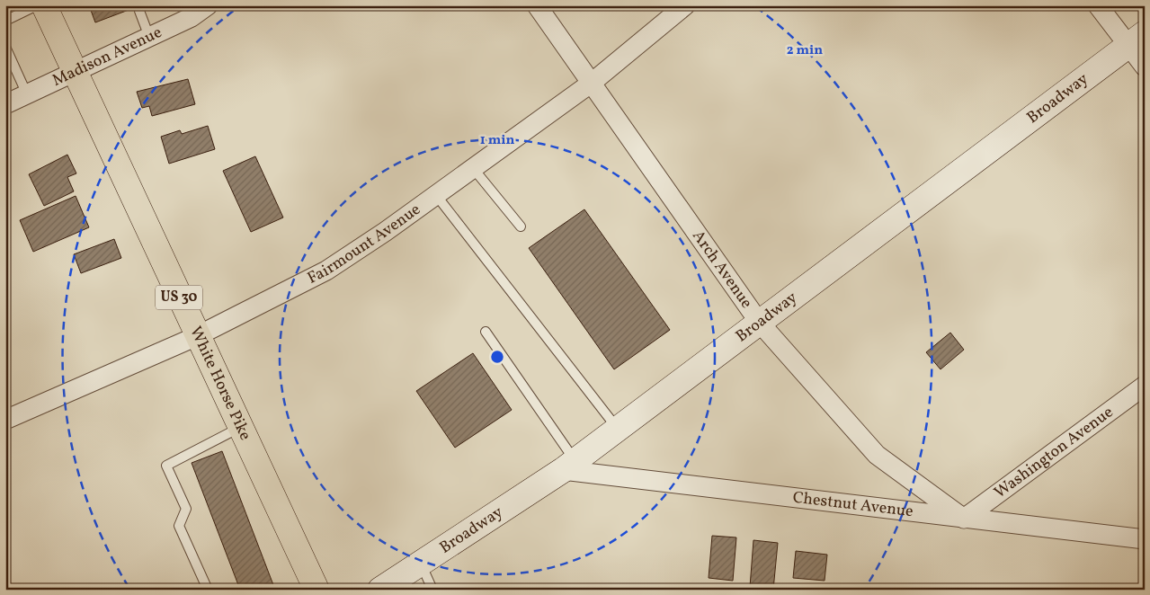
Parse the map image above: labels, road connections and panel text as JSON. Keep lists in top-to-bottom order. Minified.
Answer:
{"streets":{"highway":["US 30","White Horse Pike"],"street":["Madison Avenue","Broadway","Fairmount Avenue","Arch Avenue","Washington Avenue","Chestnut Avenue"]},"crossings":[["Madison Avenue","White Horse Pike"],["Broadway","Arch Avenue"],["Broadway","Chestnut Avenue"],["Fairmount Avenue","Arch Avenue"],["Fairmount Avenue","White Horse Pike"],["Arch Avenue","Washington Avenue"],["Arch Avenue","Chestnut Avenue"],["Washington Avenue","Chestnut Avenue"]],"rings":["2 min","1 min"]}
